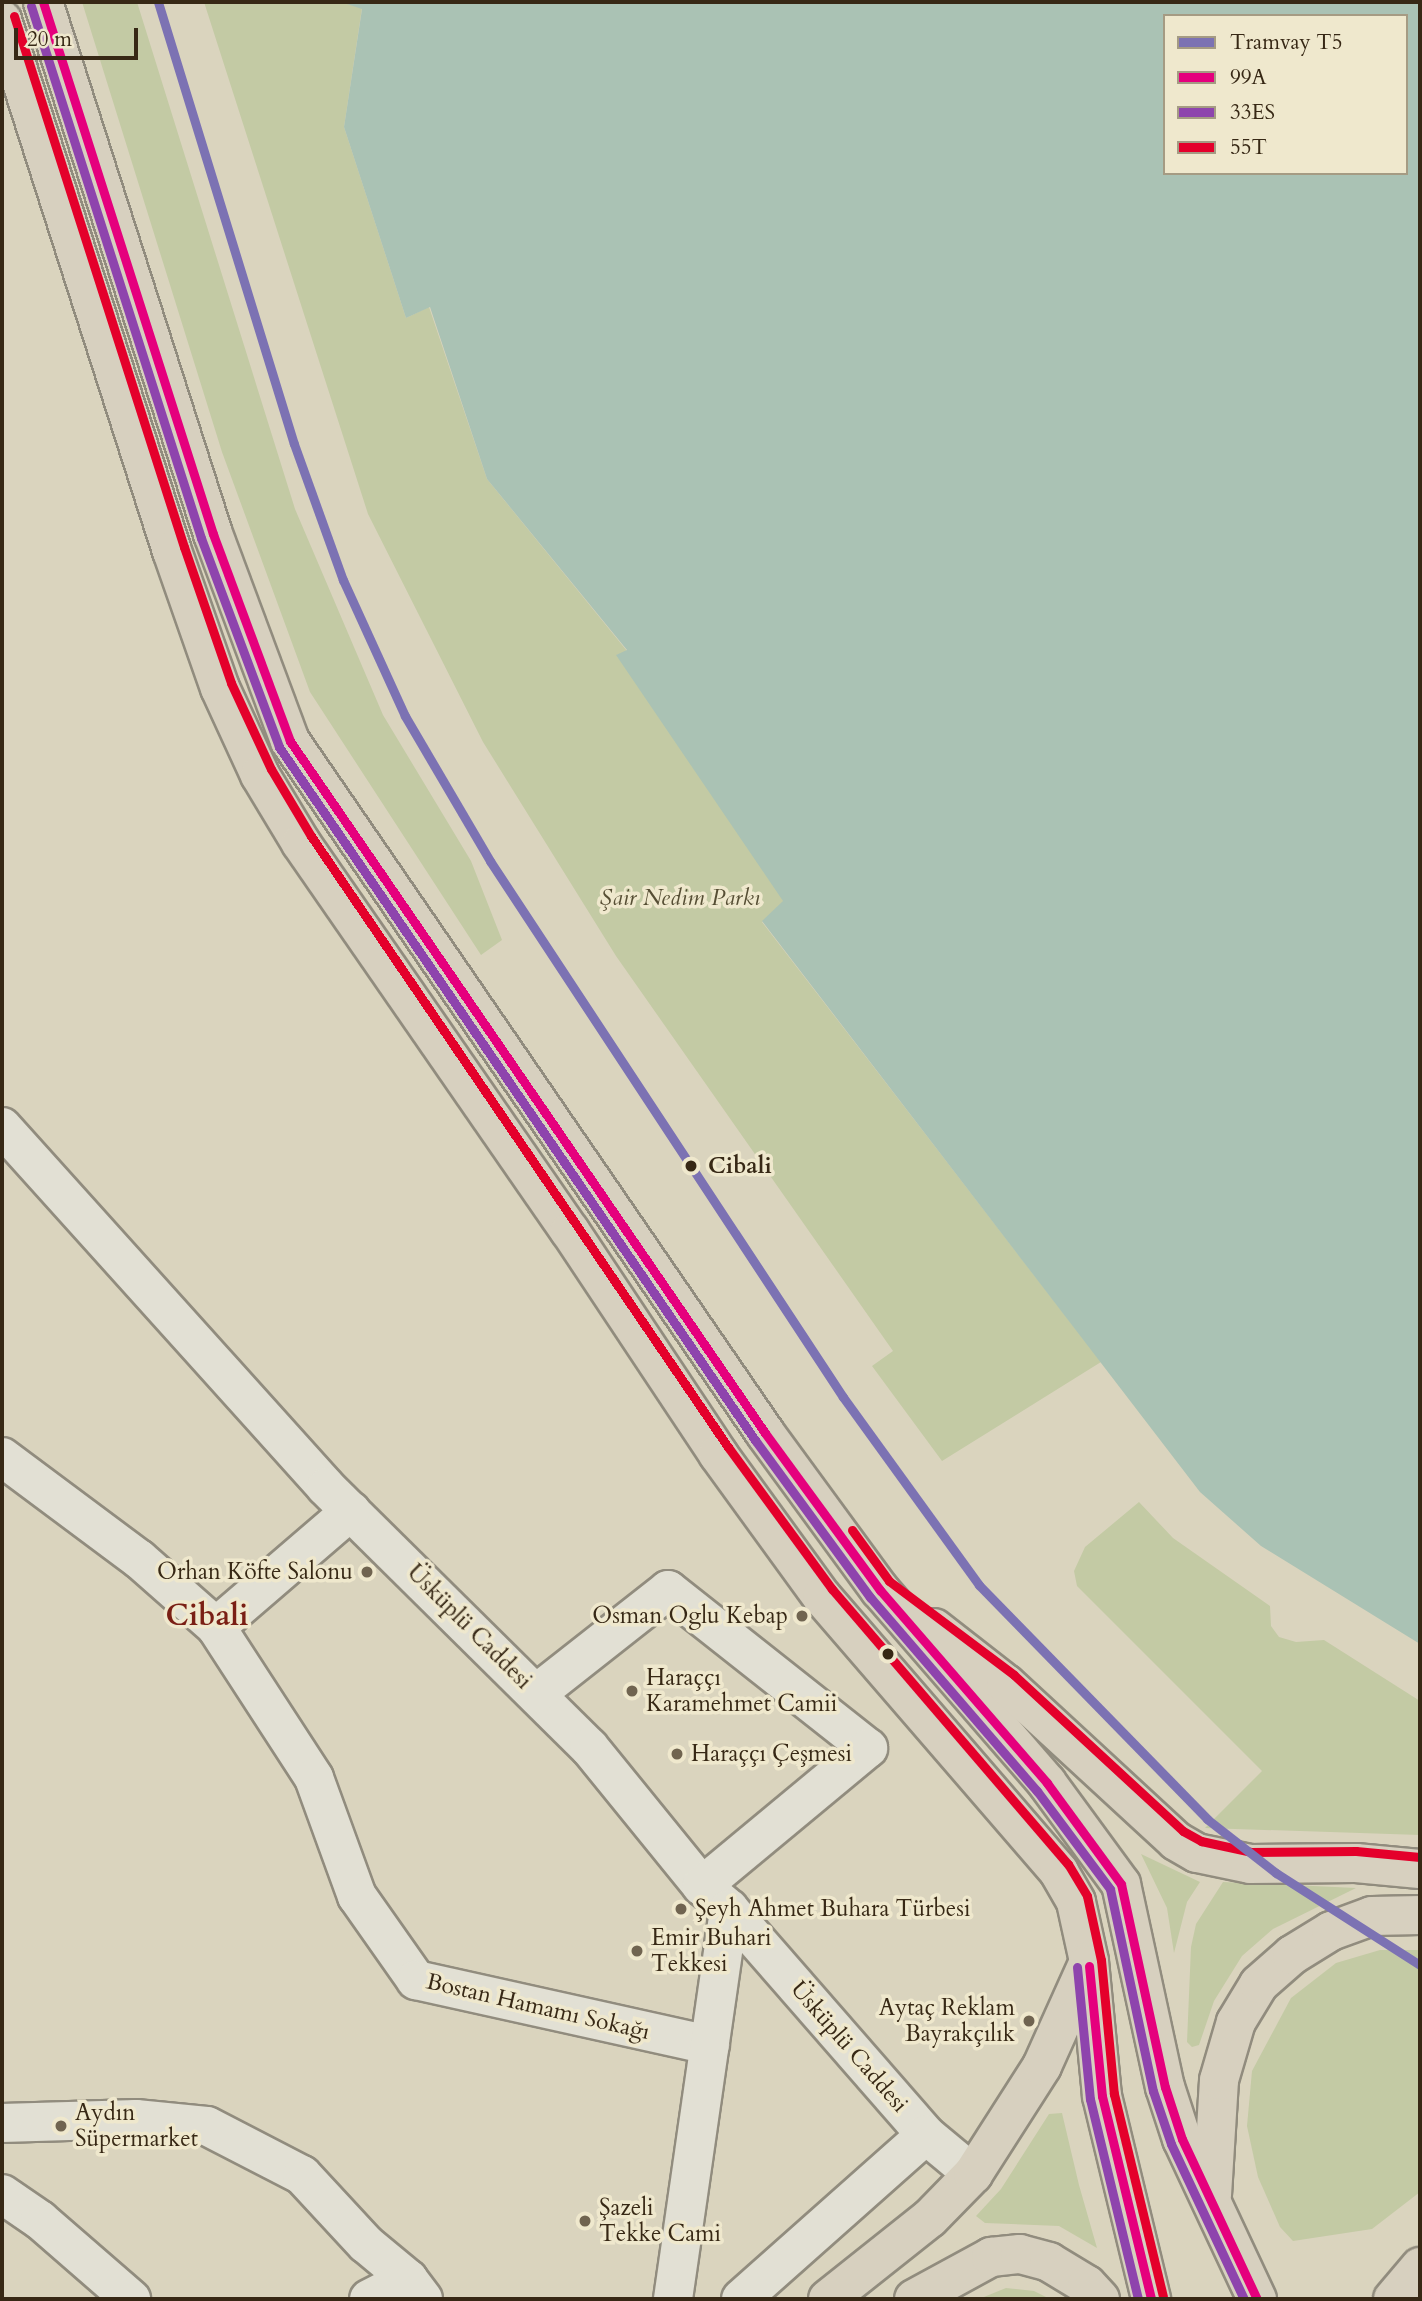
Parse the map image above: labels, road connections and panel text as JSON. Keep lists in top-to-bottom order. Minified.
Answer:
{"streets":{"street":["Üsküplü Caddesi","Bostan Hamamı Sokağı"]},"districts":["Cibali"],"parks":["Şair Nedim Parkı"],"places":["Cibali","Orhan Köfte Salonu","Osman Oglu Kebap","Haraççı Karamehmet Camii","Haraççı Çeşmesi","Şeyh Ahmet Buhara Türbesi","Emir Buhari Tekkesi","Aytaç Reklam Bayrakçılık","Aydın Süpermarket","Şazeli Tekke Cami"],"lines":["tram line T5","transit line 99A","transit line 33ES","transit line 55T"],"legend":["Tramvay T5","99A","33ES","55T"],"scale_bar":"20 m"}
